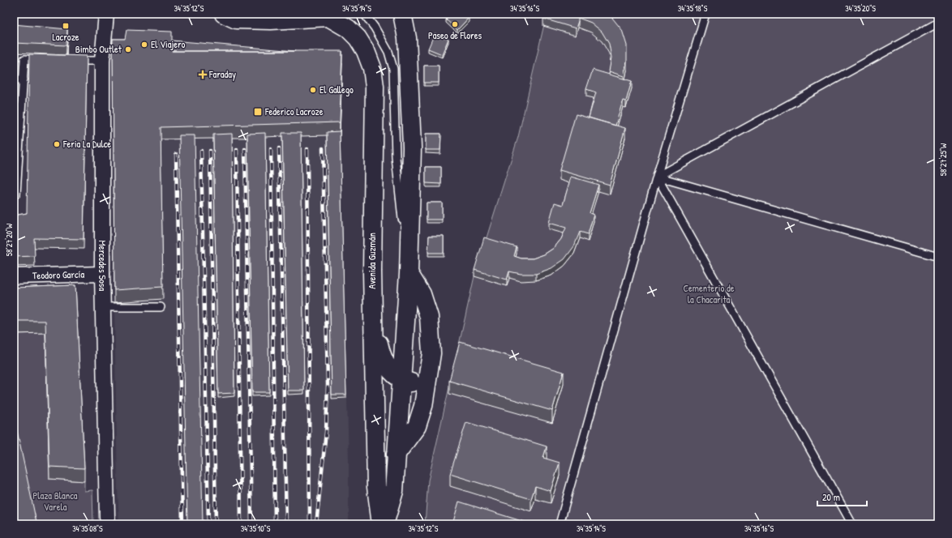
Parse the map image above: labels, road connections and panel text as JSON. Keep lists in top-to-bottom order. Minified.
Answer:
{"streets":{"main road":["Avenida Guzmán"],"street":["Mercedes Sosa","Teodoro García"]},"crossings":[["Mercedes Sosa","Teodoro García"]],"parks":["Cementerio de la Chacarita","Plaza Blanca Varela"],"places":{"other":["Paseo de Flores","El Viajero","Bimbo Outlet","El Gallego","Feria La Dulce"],"transit":["Lacroze","Federico Lacroze"],"health":["Faraday"]},"scale_bar":"20 m","coordinates":["34°35'12\"S","34°35'14\"S","34°35'16\"S","34°35'18\"S","34°35'20\"S","58°27'25\"W","58°27'20\"W","34°35'08\"S","34°35'10\"S"]}
